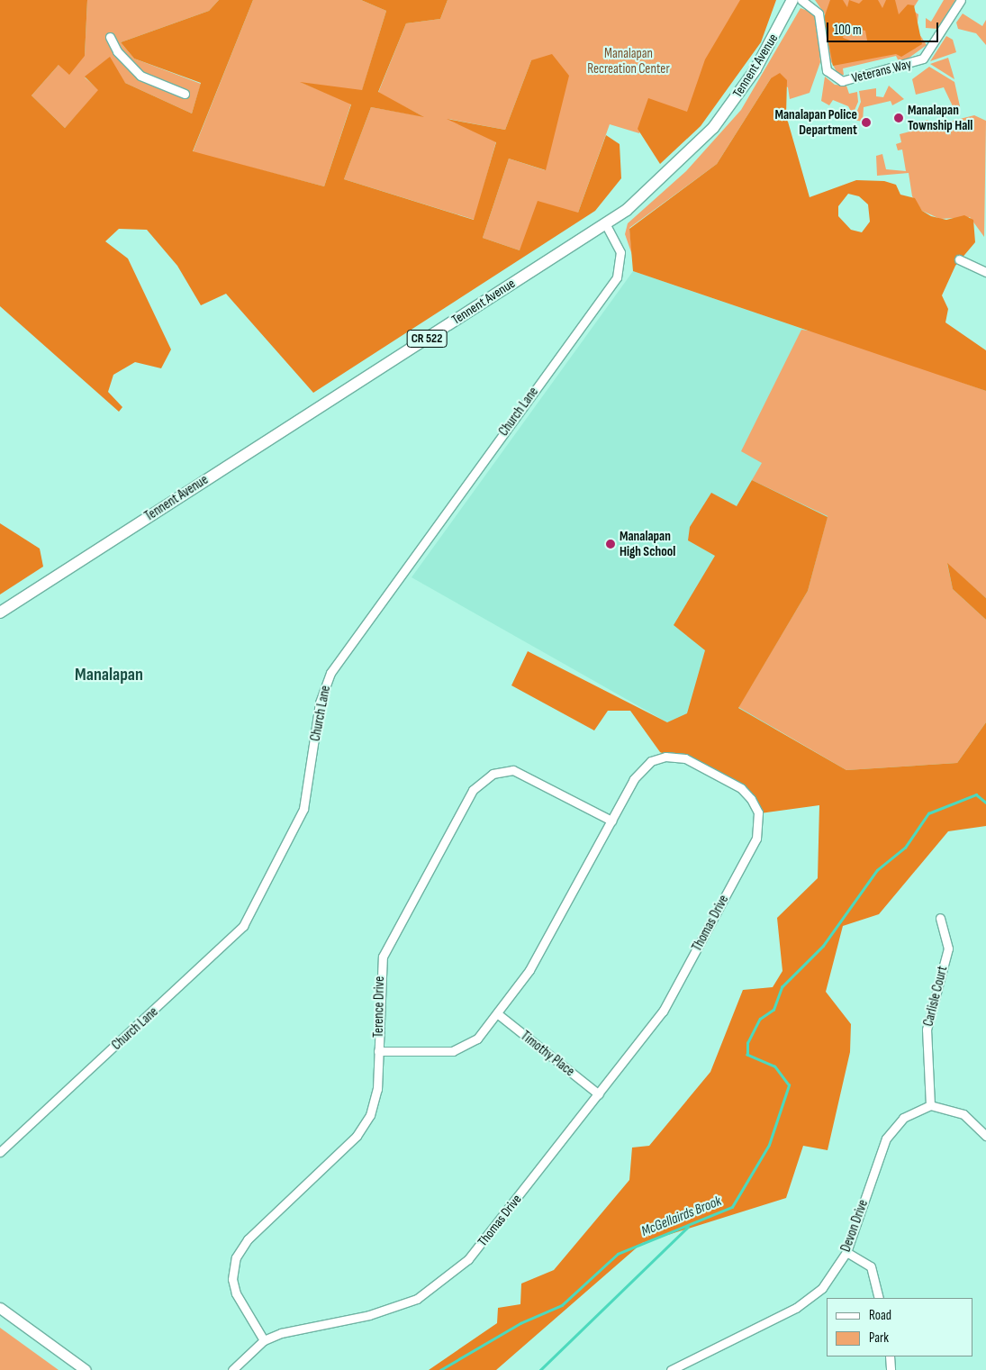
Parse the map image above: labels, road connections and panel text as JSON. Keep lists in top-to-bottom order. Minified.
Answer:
{"streets":{"main road":["Tennent Avenue","CR 522"],"street":["Veterans Way","Church Lane","Thomas Drive","Carlisle Court","Terence Drive","Timothy Place","Devon Drive"]},"crossings":[["Tennent Avenue","Church Lane"],["Thomas Drive","Terence Drive"],["Thomas Drive","Timothy Place"],["Carlisle Court","Devon Drive"]],"districts":["Manalapan"],"water":["McGellairds Brook"],"parks":["Manalapan Recreation Center"],"places":["Manalapan Township Hall","Manalapan Police Department","Manalapan High School"],"legend":["Road","Park"],"scale_bar":"100 m"}
